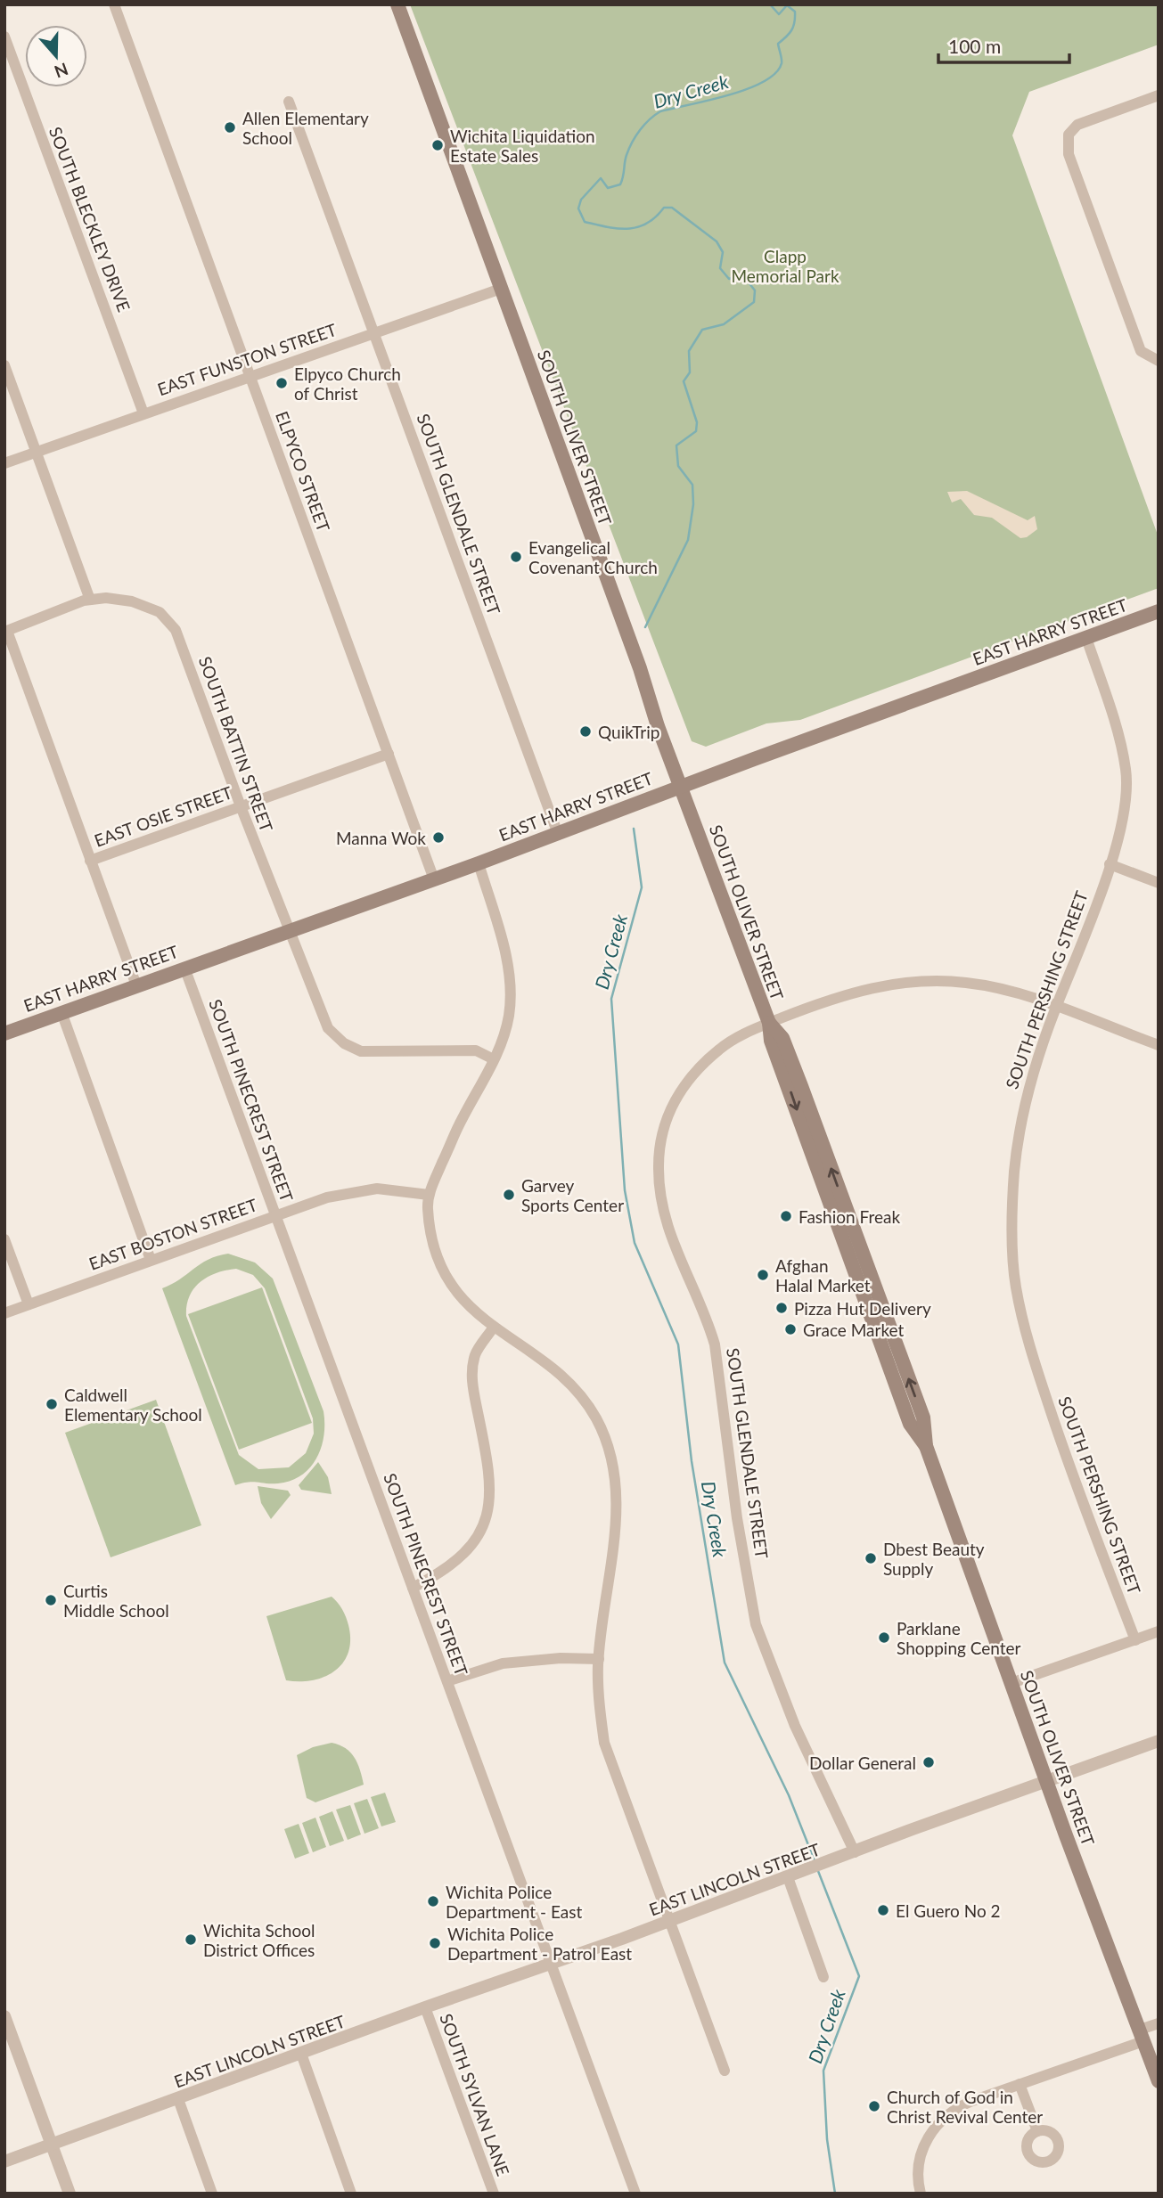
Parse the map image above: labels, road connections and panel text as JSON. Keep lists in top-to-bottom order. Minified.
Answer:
{"streets":{"main road":["SOUTH OLIVER STREET","EAST HARRY STREET"],"street":["SOUTH BLECKLEY DRIVE","EAST FUNSTON STREET","ELPYCO STREET","SOUTH GLENDALE STREET","SOUTH BATTIN STREET","EAST OSIE STREET","SOUTH PERSHING STREET","SOUTH PINECREST STREET","EAST BOSTON STREET","EAST LINCOLN STREET","SOUTH SYLVAN LANE"]},"crossings":[["SOUTH BLECKLEY DRIVE","EAST FUNSTON STREET"],["EAST FUNSTON STREET","SOUTH OLIVER STREET"],["EAST FUNSTON STREET","ELPYCO STREET"],["EAST FUNSTON STREET","SOUTH GLENDALE STREET"],["SOUTH OLIVER STREET","SOUTH GLENDALE STREET"],["SOUTH OLIVER STREET","EAST HARRY STREET"],["SOUTH OLIVER STREET","EAST LINCOLN STREET"],["ELPYCO STREET","EAST HARRY STREET"],["ELPYCO STREET","EAST OSIE STREET"],["SOUTH GLENDALE STREET","EAST HARRY STREET"],["SOUTH GLENDALE STREET","EAST LINCOLN STREET"],["EAST HARRY STREET","SOUTH BATTIN STREET"],["EAST HARRY STREET","SOUTH PERSHING STREET"],["EAST HARRY STREET","SOUTH PINECREST STREET"],["SOUTH BATTIN STREET","EAST OSIE STREET"],["SOUTH PINECREST STREET","EAST BOSTON STREET"],["SOUTH PINECREST STREET","EAST LINCOLN STREET"],["EAST LINCOLN STREET","SOUTH SYLVAN LANE"]],"water":["Dry Creek"],"parks":["Clapp Memorial Park"],"places":["Allen Elementary School","Wichita Liquidation Estate Sales","Elpyco Church of Christ","Evangelical Covenant Church","QuikTrip","Manna Wok","Garvey Sports Center","Fashion Freak","Afghan Halal Market","Pizza Hut Delivery","Grace Market","Caldwell Elementary School","Dbest Beauty Supply","Curtis Middle School","Parklane Shopping Center","Dollar General","Wichita Police Department - East","El Guero No 2","Wichita School District Offices","Wichita Police Department - Patrol East","Church of God in Christ Revival Center"],"scale_bar":"100 m","north":"bottom"}
